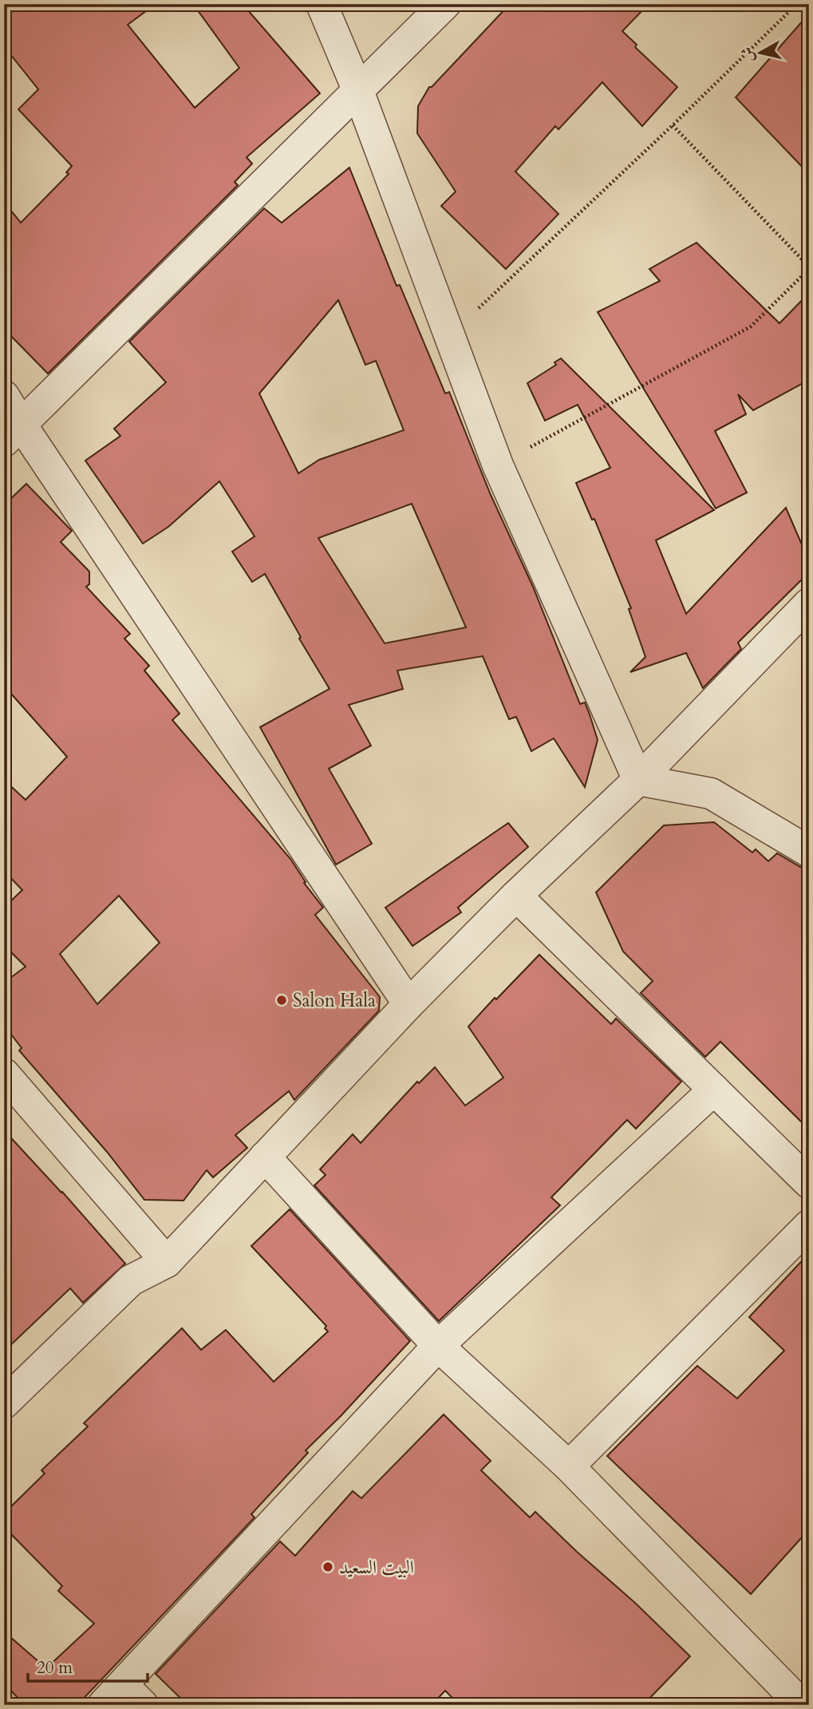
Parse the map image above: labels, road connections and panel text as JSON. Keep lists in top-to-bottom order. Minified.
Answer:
{"places":["Salon Hala","البيت السعيد"],"scale_bar":"20 m","north":"left"}
